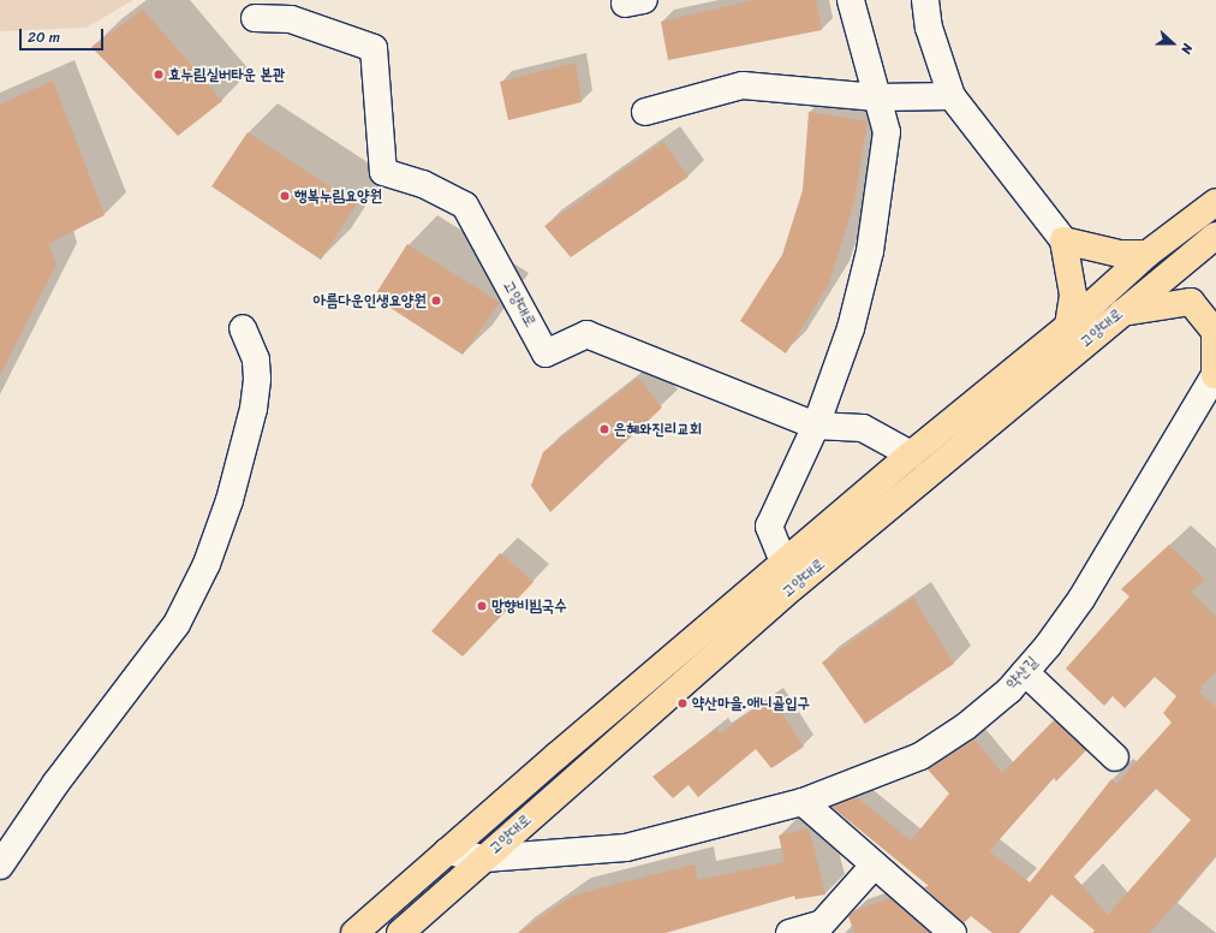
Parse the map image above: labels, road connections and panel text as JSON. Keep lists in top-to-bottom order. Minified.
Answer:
{"streets":{"main road":["고양대로"],"street":["약산길"]},"crossings":[["고양대로","약산길"]],"places":["효누림실버타운 본관","행복누림요양원","아름다운인생요양원","은혜와진리교회","망향비빔국수","약산마을.애니골입구"],"scale_bar":"20 m","north":"right"}
